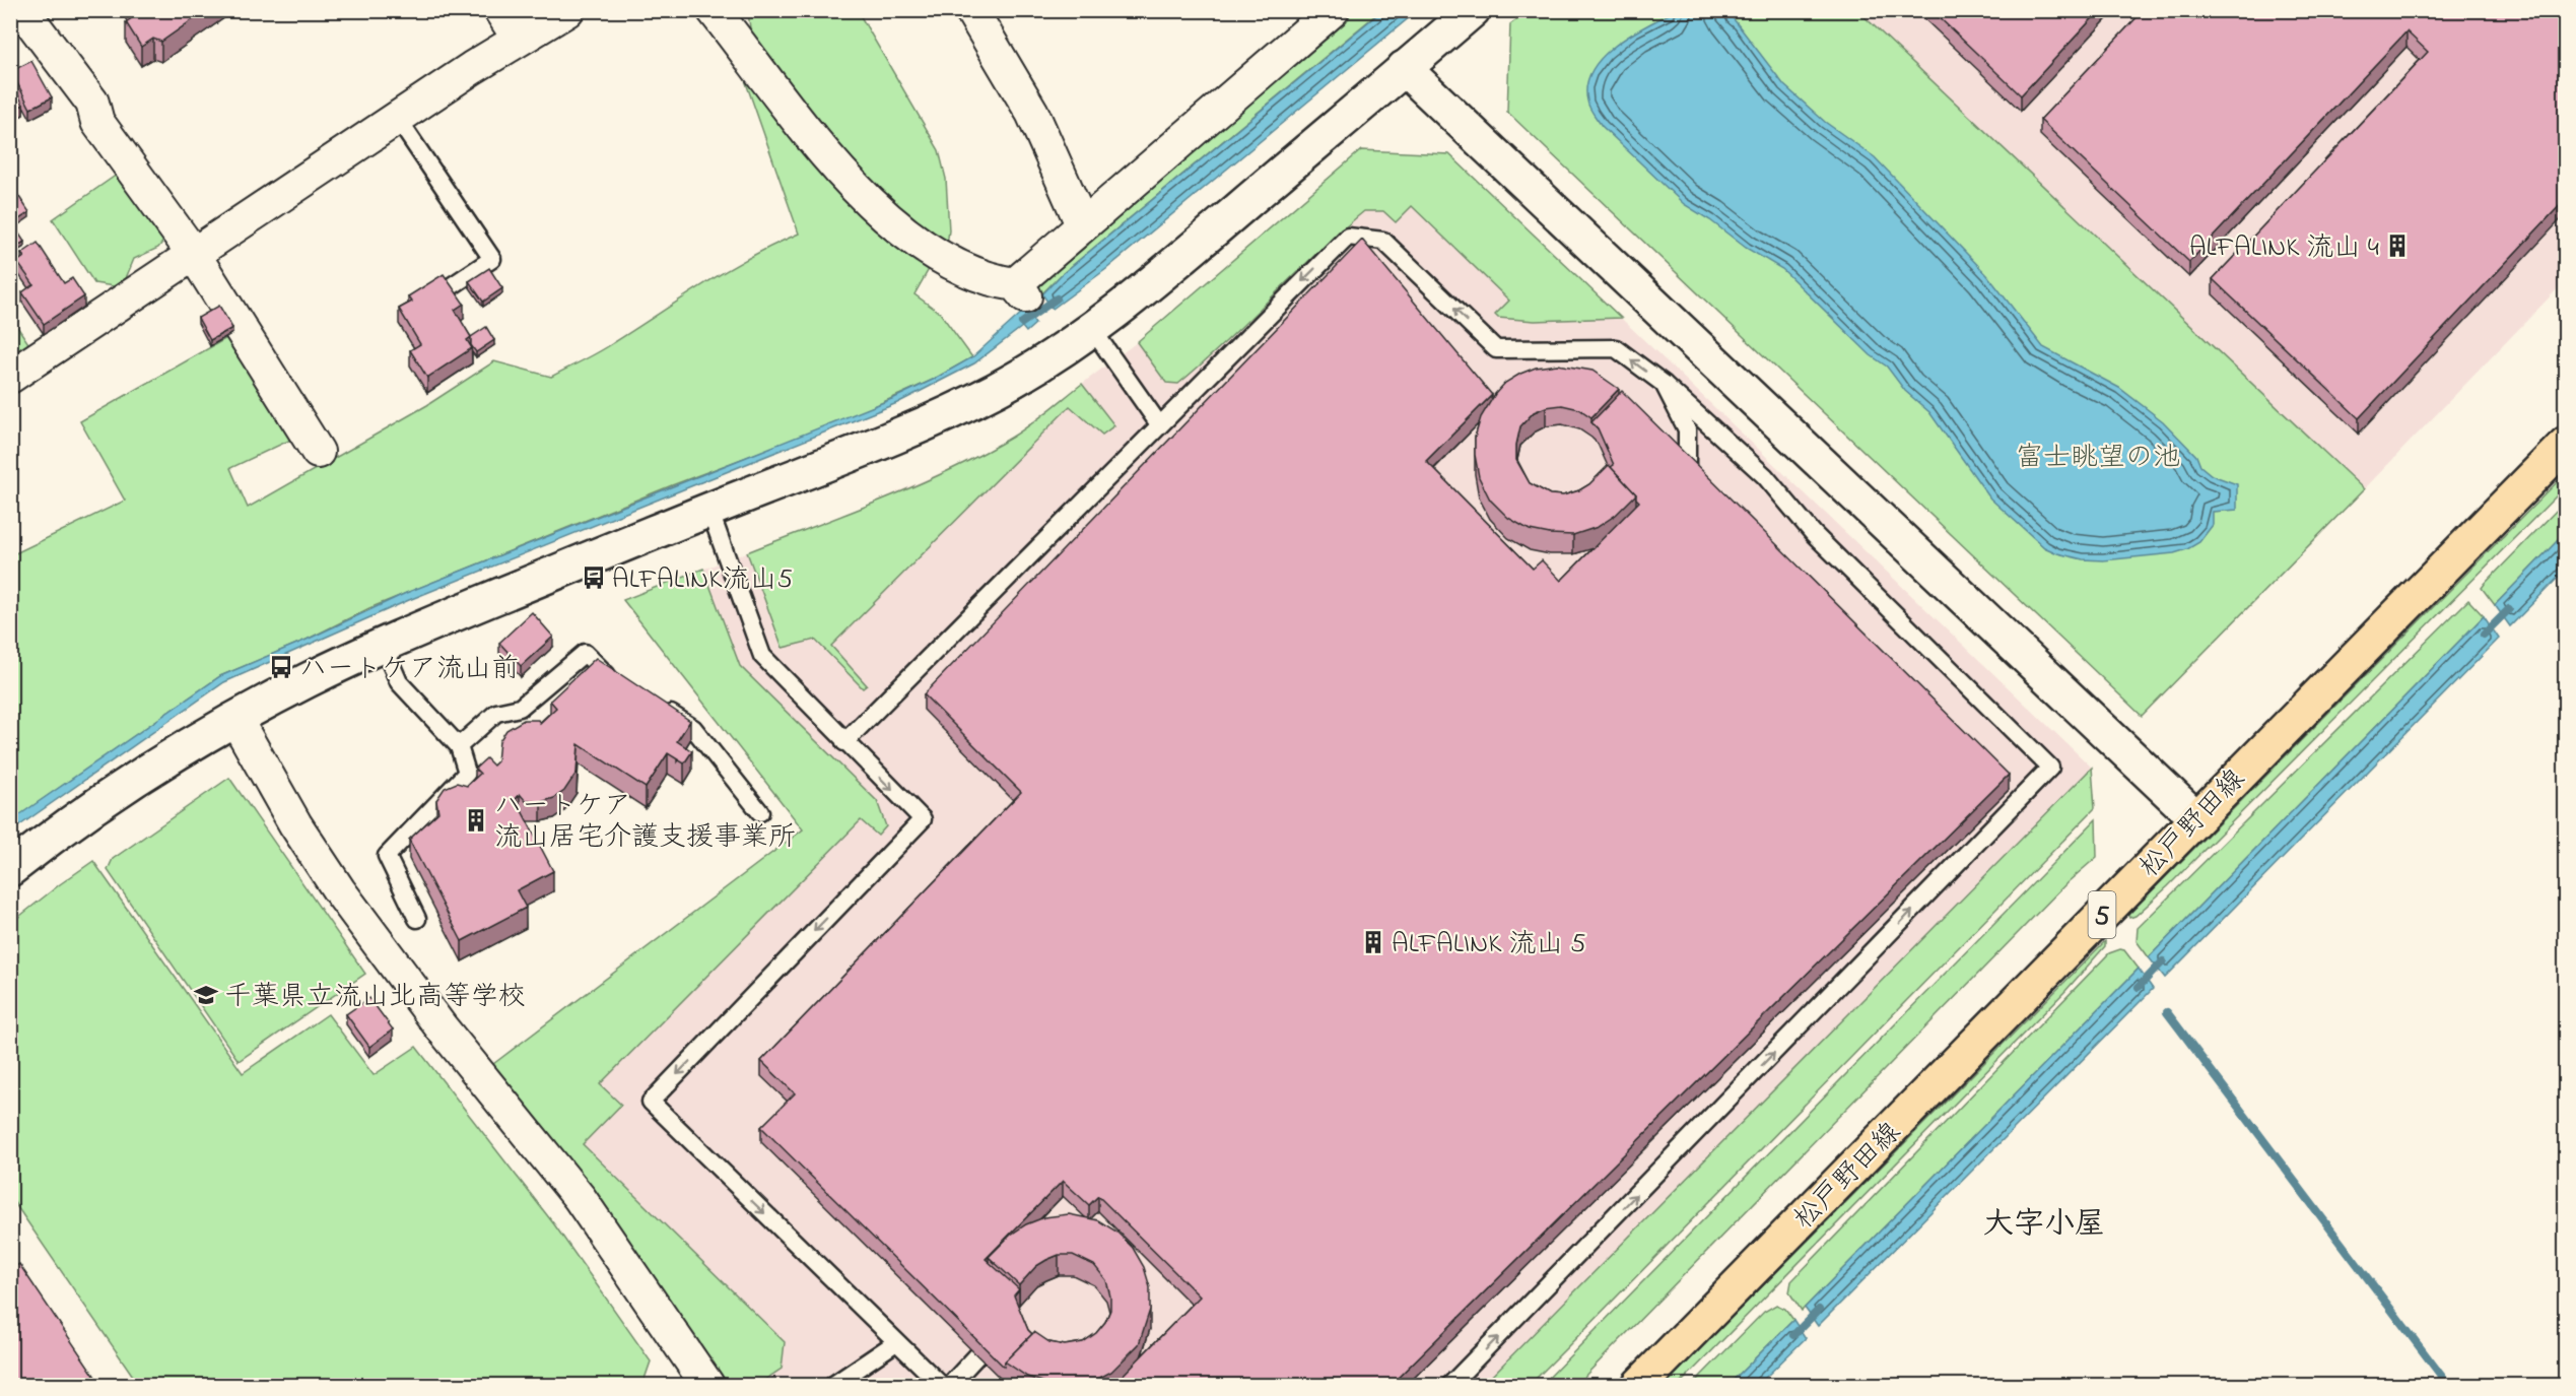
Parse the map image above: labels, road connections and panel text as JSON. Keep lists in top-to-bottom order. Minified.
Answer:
{"streets":{"main road":["松戸野田線","5"]},"districts":["大字小屋"],"parks":["富士眺望の池"],"places":{"building":["ALFALINK 流山 4","ハートケア 流山居宅介護支援事業所","ALFALINK 流山 5"],"bus stop":["ALFALINK流山5","ハートケア流山前"],"school or university":["千葉県立流山北高等学校"]}}
